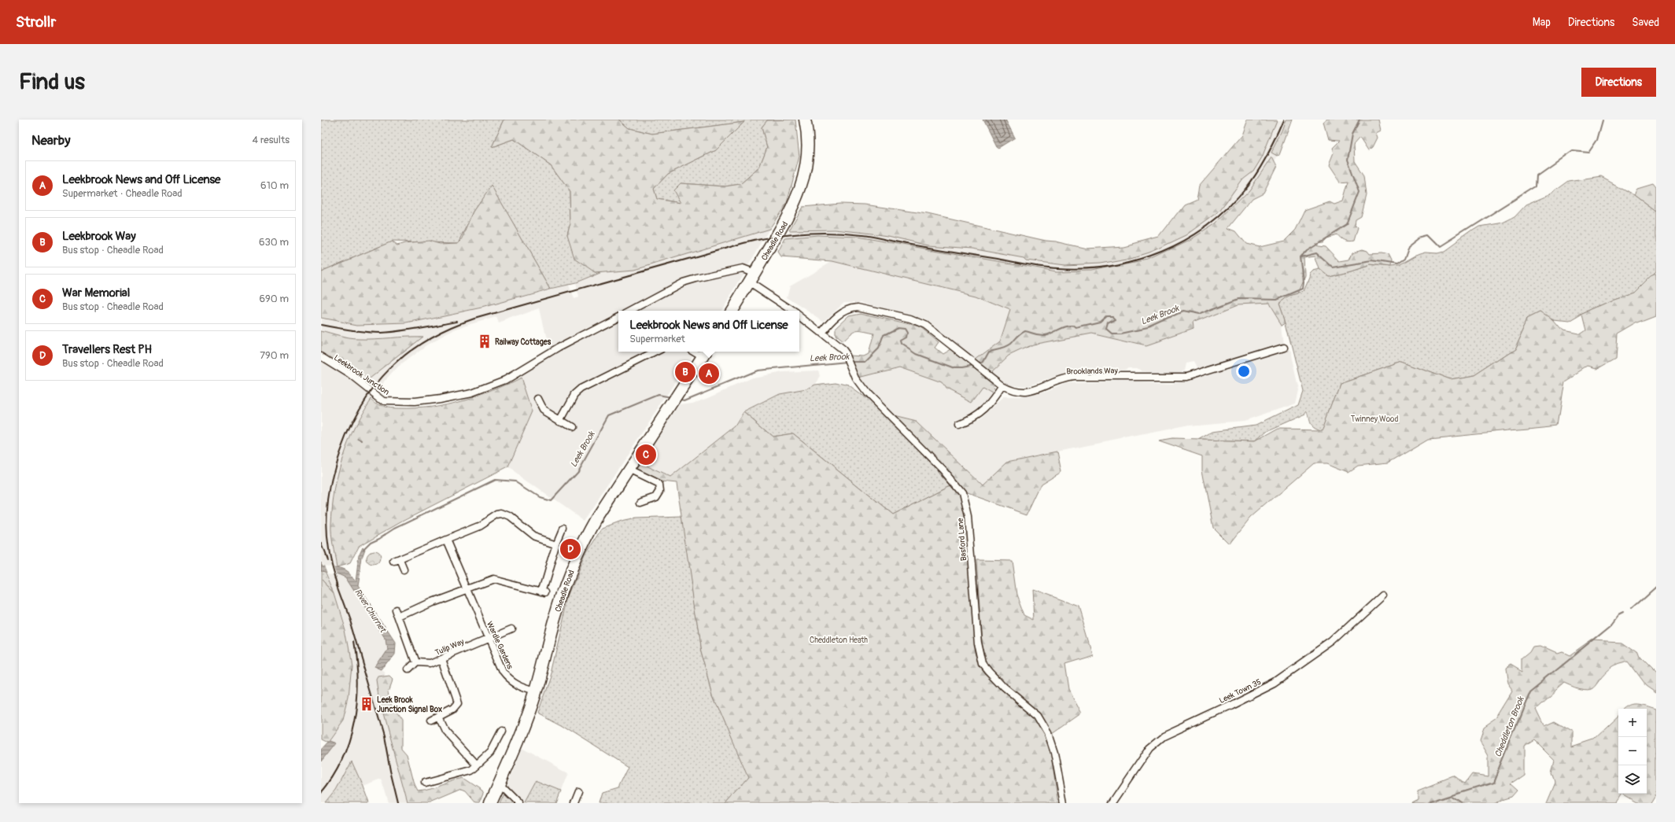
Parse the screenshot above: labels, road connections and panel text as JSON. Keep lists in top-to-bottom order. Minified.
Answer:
{"streets":{"highway":["Cheadle Road"],"street":["Brooklands Way","Leekbrook Junction","Basford Lane","Wardle Gardens","Tulip Way","Leek Town 35"]},"crossings":[["Cheadle Road","Basford Lane"],["Cheadle Road","Wardle Gardens"],["Brooklands Way","Basford Lane"],["Wardle Gardens","Tulip Way"]],"water":["Leek Brook","River Churnet","Cheddleton Brook"],"parks":["Twinney Wood","Cheddleton Heath"],"places":{"building":["Railway Cottages","Leek Brook Junction Signal Box"]},"page":{"header":"Strollr","nav":["Map","Directions","Saved"],"buttons":"Directions","title":"Find us","heading":["Nearby","4 results"],"list":[{"mark":"A","name":"Leekbrook News and Off License","note":"Supermarket · Cheadle Road","value":"610 m"},{"mark":"B","name":"Leekbrook Way","note":"Bus stop · Cheadle Road","value":"630 m"},{"mark":"C","name":"War Memorial","note":"Bus stop · Cheadle Road","value":"690 m"},{"mark":"D","name":"Travellers Rest PH","note":"Bus stop · Cheadle Road","value":"790 m"}],"popup":["Leekbrook News and Off License","Supermarket"],"pins":["B","A","C","D"],"map_buttons":["+","−"]}}
